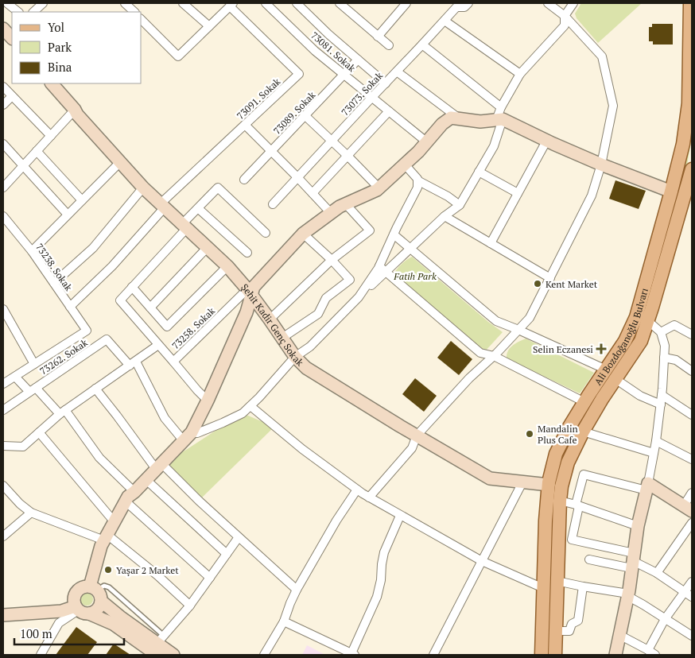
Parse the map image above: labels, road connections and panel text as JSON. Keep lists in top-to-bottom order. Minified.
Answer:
{"streets":{"main road":["Ali Bozdoğanoğlu Bulvarı"],"street":["73081. Sokak","73073. Sokak","73091. Sokak","73089. Sokak","73238. Sokak","Şehit Kadir Genç Sokak","73258. Sokak","73262. Sokak"]},"crossings":[["73081. Sokak","73073. Sokak"],["73081. Sokak","73089. Sokak"],["73091. Sokak","73238. Sokak"],["73091. Sokak","Şehit Kadir Genç Sokak"],["Şehit Kadir Genç Sokak","73258. Sokak"],["Şehit Kadir Genç Sokak","Ali Bozdoğanoğlu Bulvarı"]],"parks":["Fatih Park"],"places":{"other":["Kent Market","Mandalin Plus Cafe","Yaşar 2 Market"],"health":["Selin Eczanesi"]},"legend":["Yol","Park","Bina"],"scale_bar":"100 m"}
